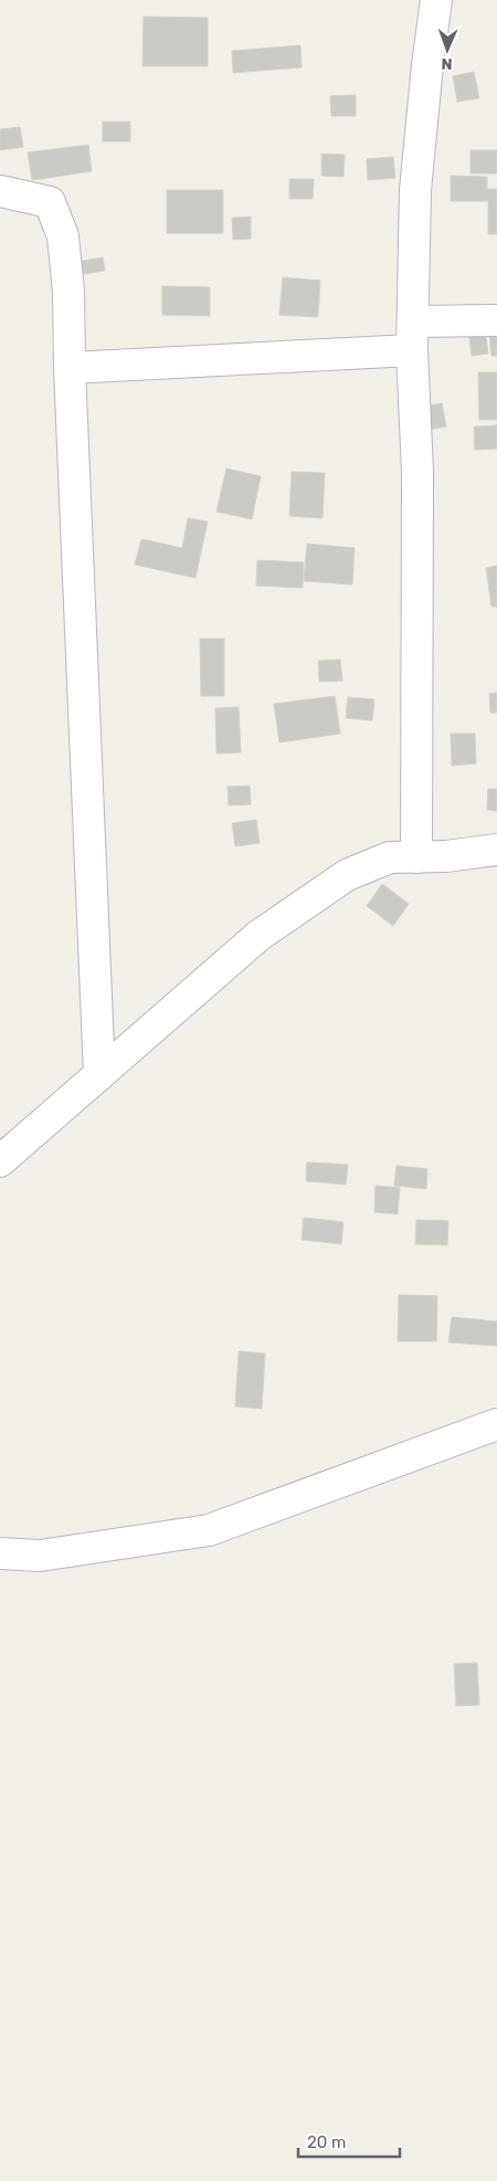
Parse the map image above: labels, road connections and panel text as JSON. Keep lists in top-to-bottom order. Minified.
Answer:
{"scale_bar":"20 m","north":"bottom"}
